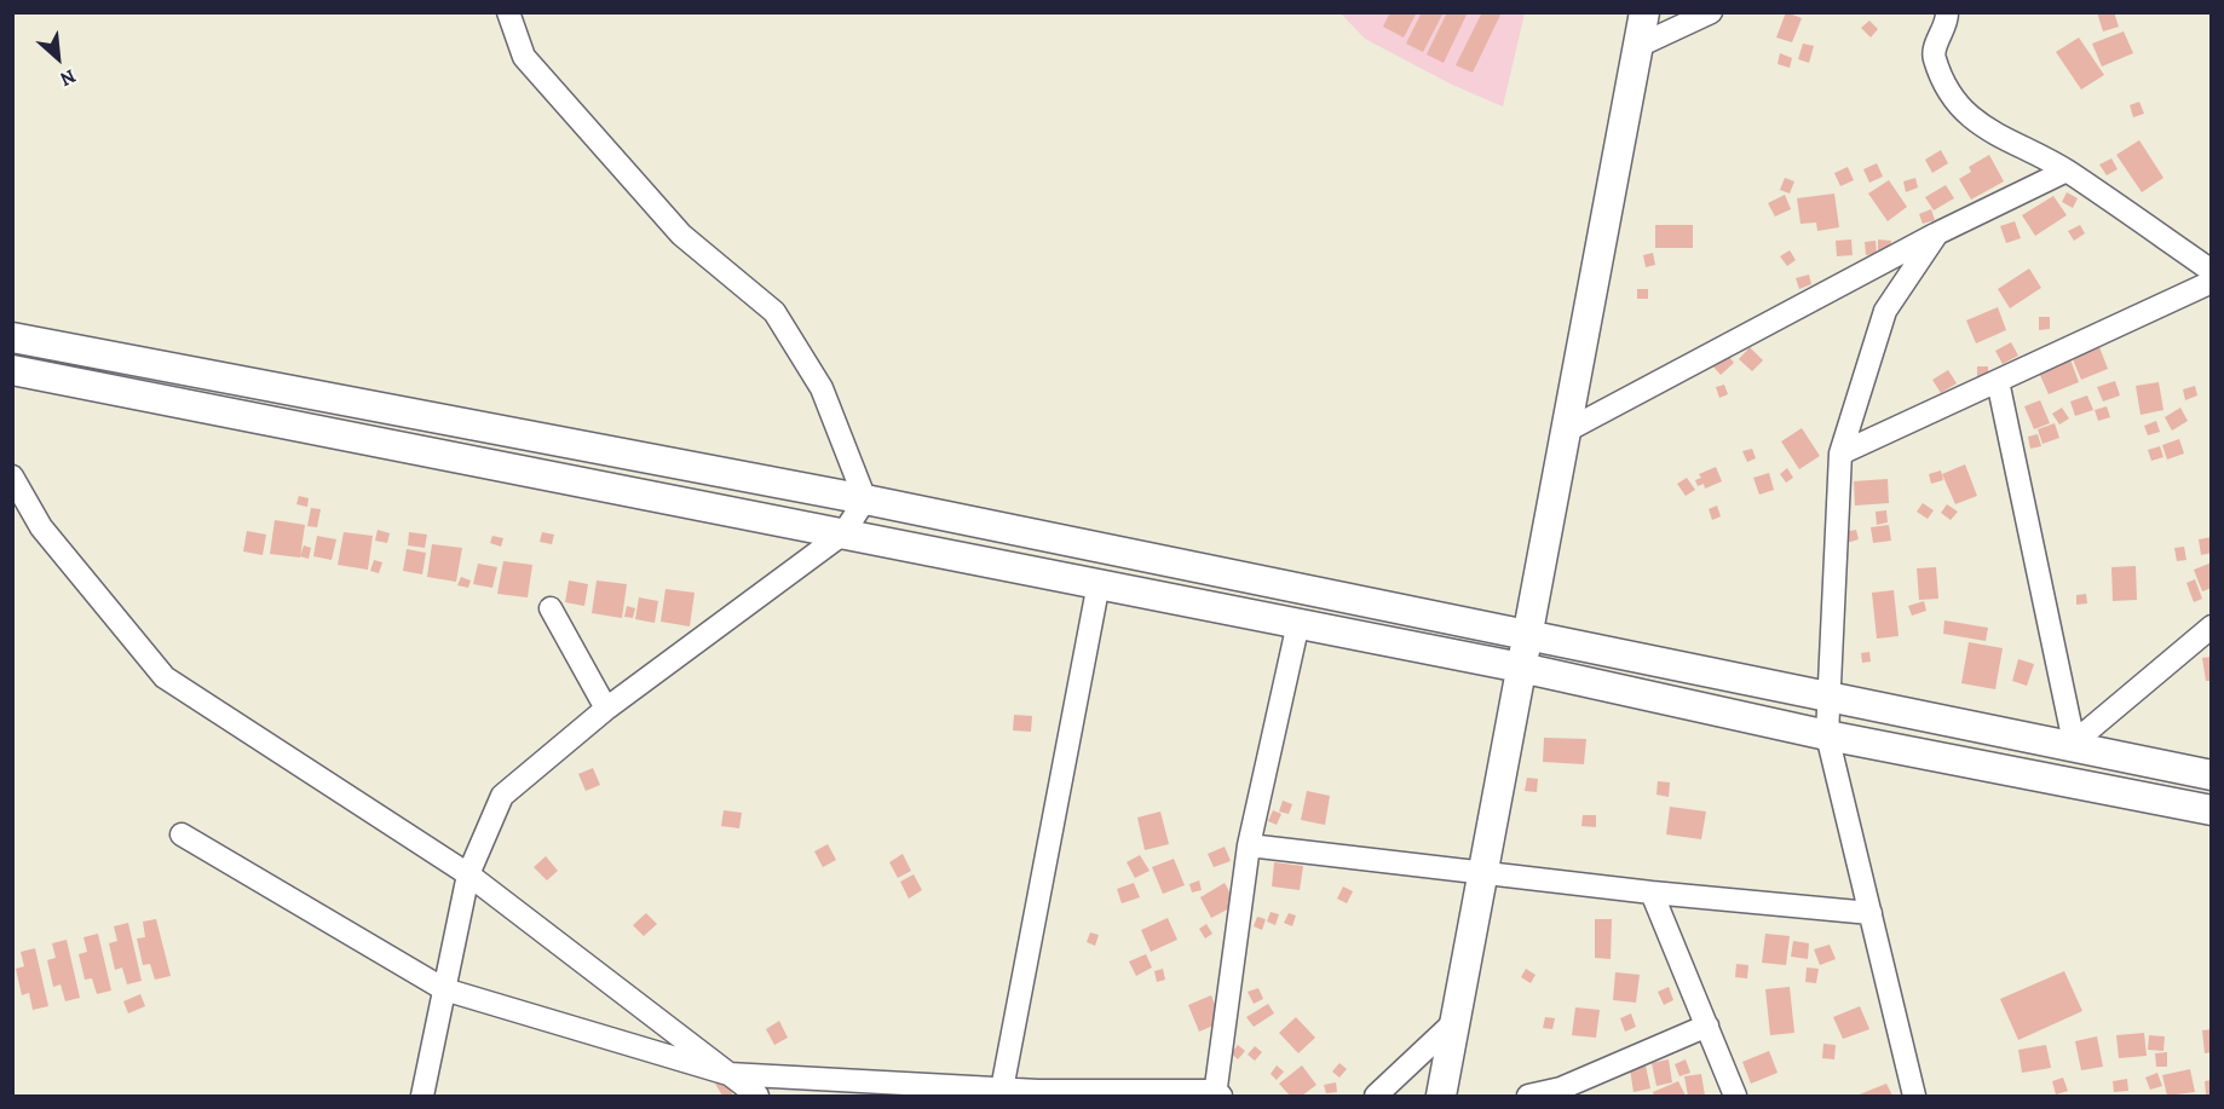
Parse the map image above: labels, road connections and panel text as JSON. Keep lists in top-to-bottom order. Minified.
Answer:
{"north":"bottom right"}
